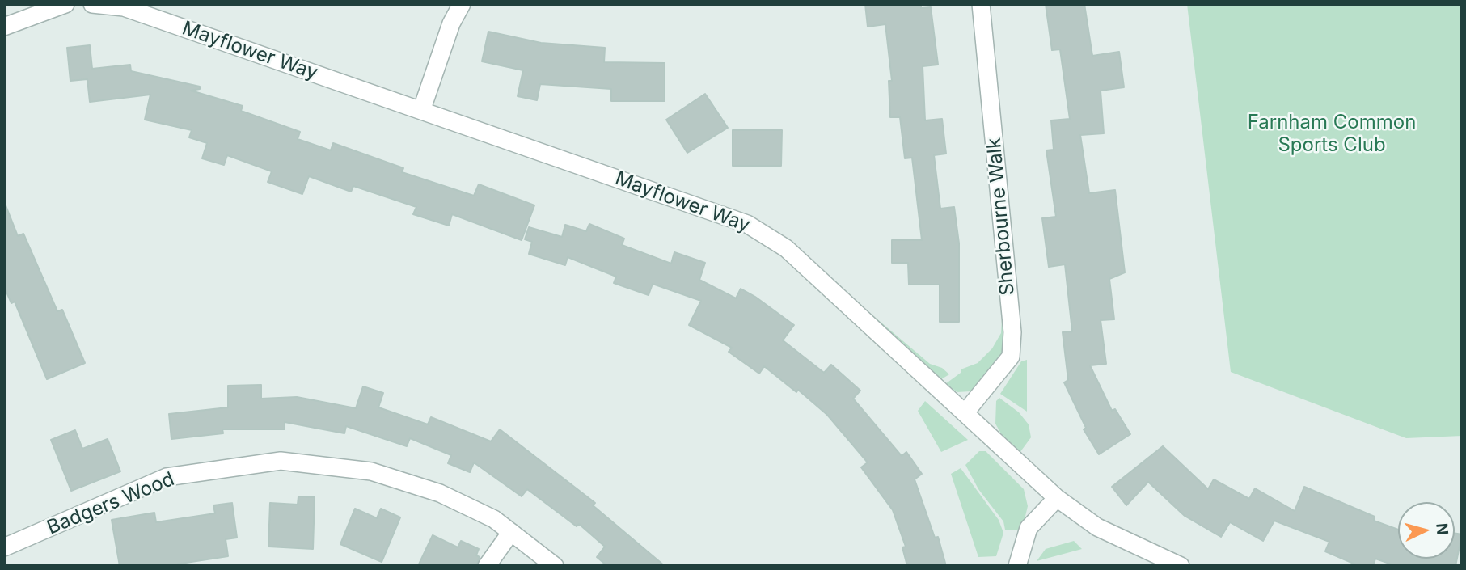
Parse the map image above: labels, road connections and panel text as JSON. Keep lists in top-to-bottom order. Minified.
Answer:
{"streets":{"street":["Mayflower Way","Sherbourne Walk","Badgers Wood"]},"crossings":[["Mayflower Way","Sherbourne Walk"]],"parks":["Farnham Common Sports Club"],"north":"right"}
